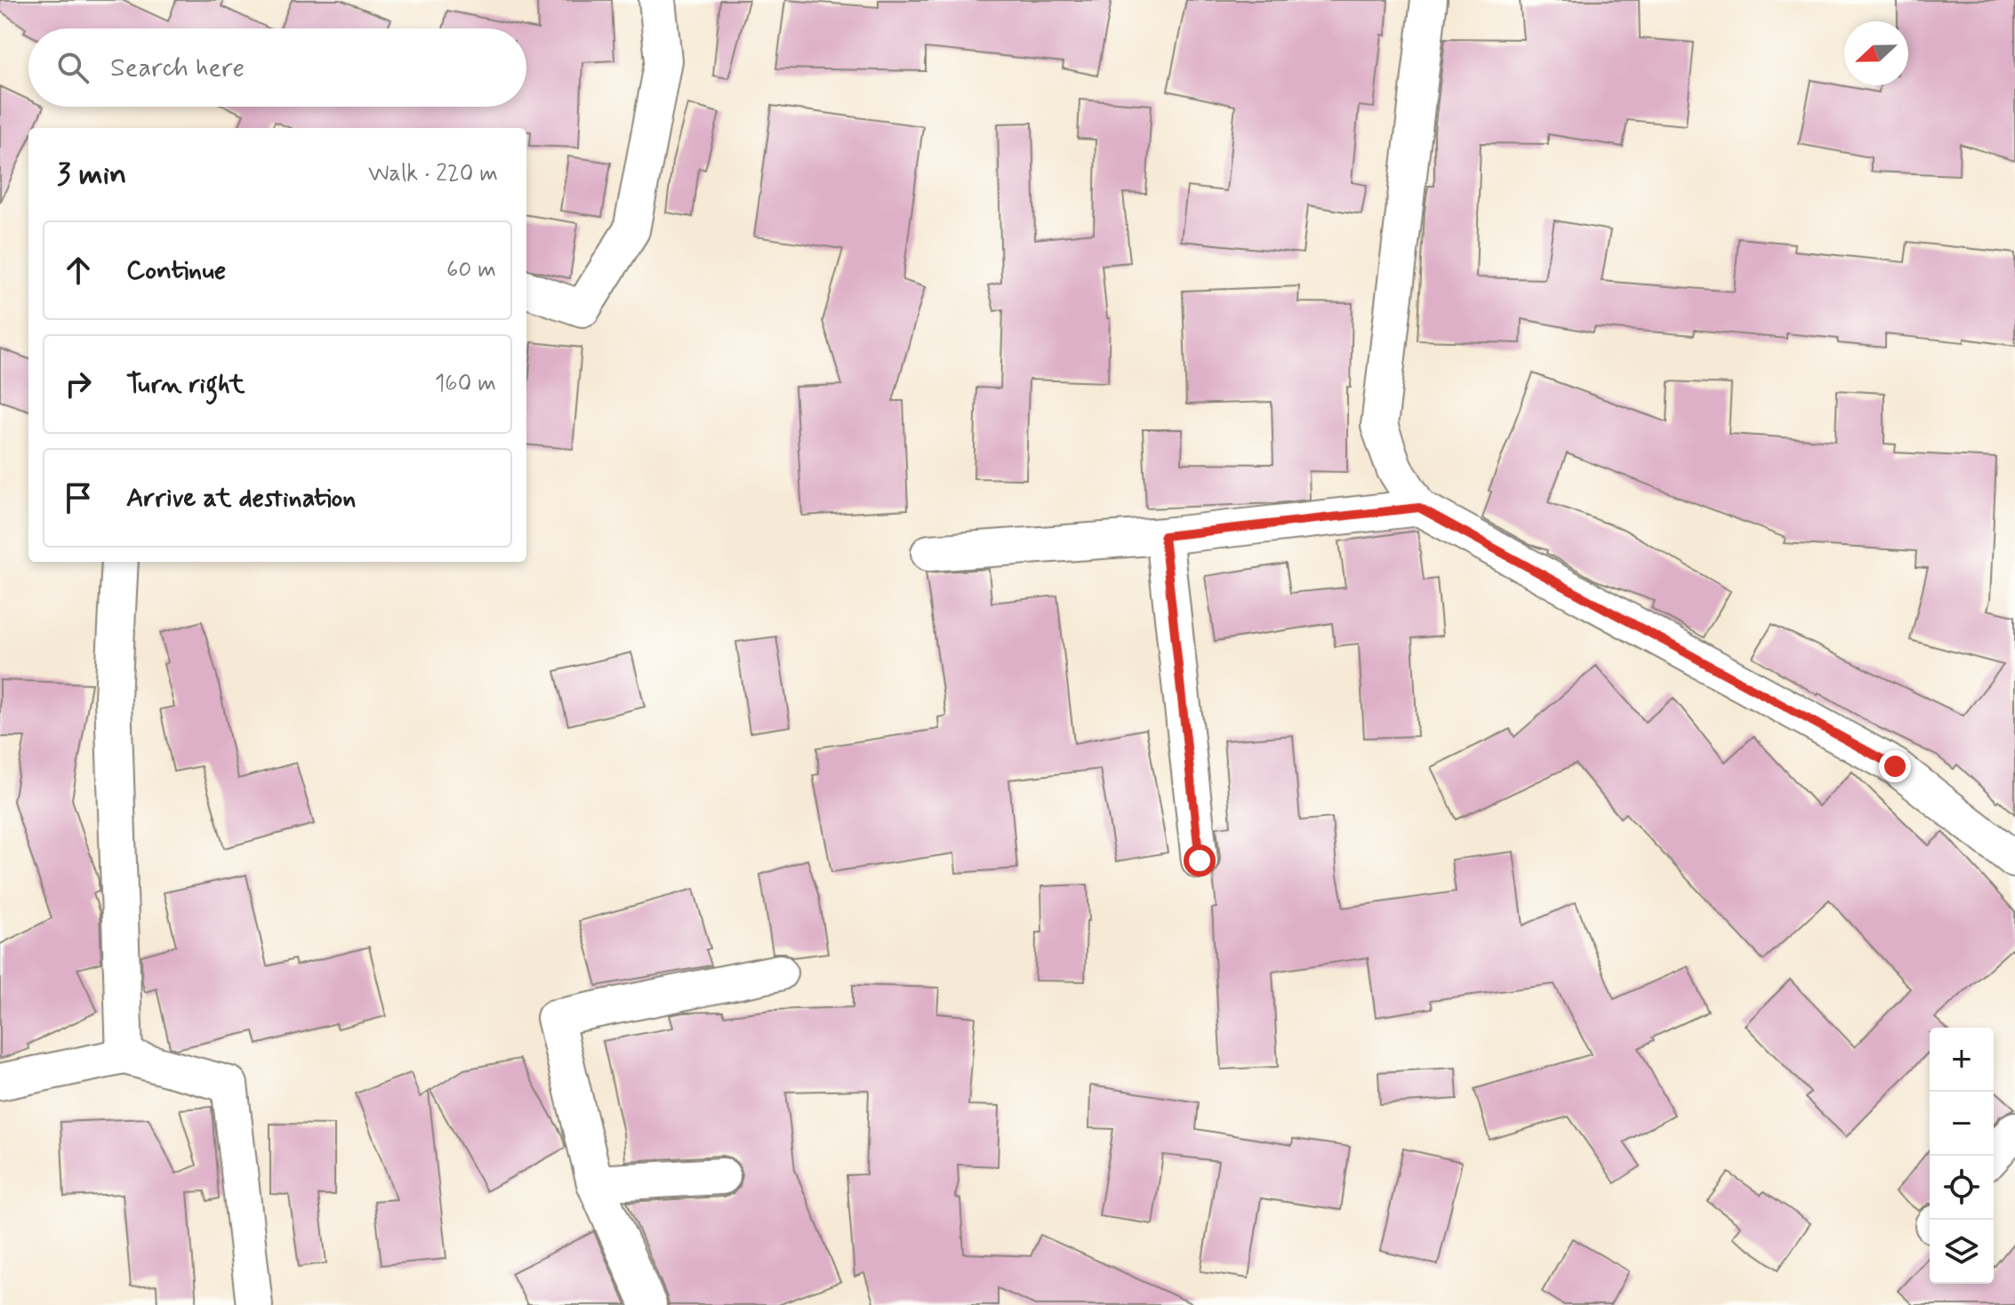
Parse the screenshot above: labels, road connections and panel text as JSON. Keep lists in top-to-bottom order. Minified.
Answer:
{"north":"left","page":{"search":"Search here","heading":["3 min","Walk · 220 m"],"list":[["Continue","60 m"],["Turn right","160 m"],"Arrive at destination"],"map_buttons":["+","−"]}}
